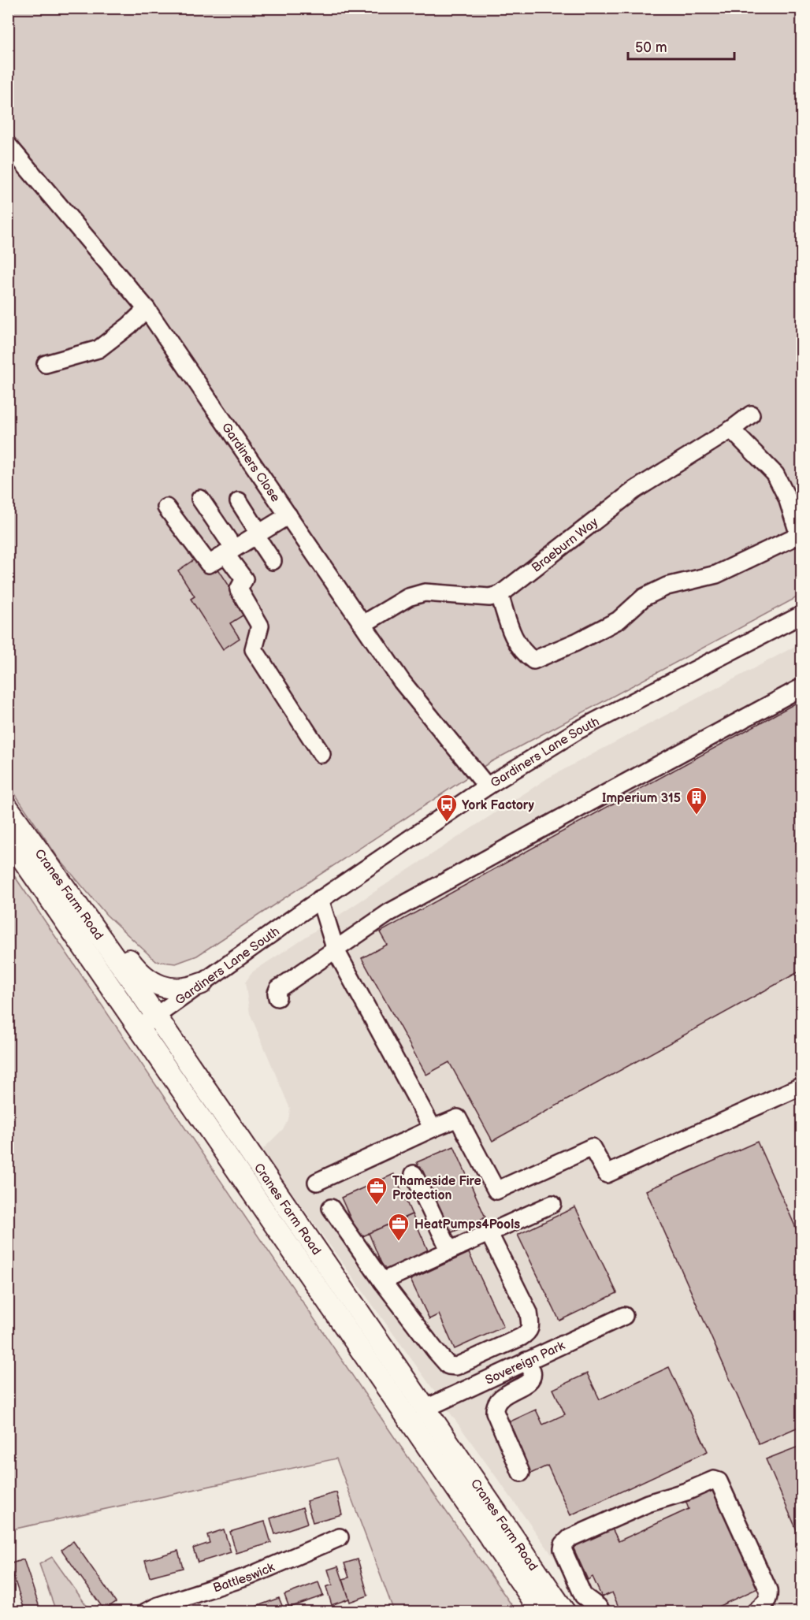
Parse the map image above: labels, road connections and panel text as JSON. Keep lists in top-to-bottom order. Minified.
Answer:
{"streets":{"main road":["Cranes Farm Road"],"street":["Gardiners Close","Braeburn Way","Gardiners Lane South","Sovereign Park","Battleswick"]},"crossings":[["Gardiners Close","Gardiners Lane South"],["Gardiners Lane South","Cranes Farm Road"],["Cranes Farm Road","Sovereign Park"]],"places":{"building":["Imperium 315"],"bus stop":["York Factory"],"office":["Thameside Fire Protection","HeatPumps4Pools"]},"scale_bar":"50 m"}
